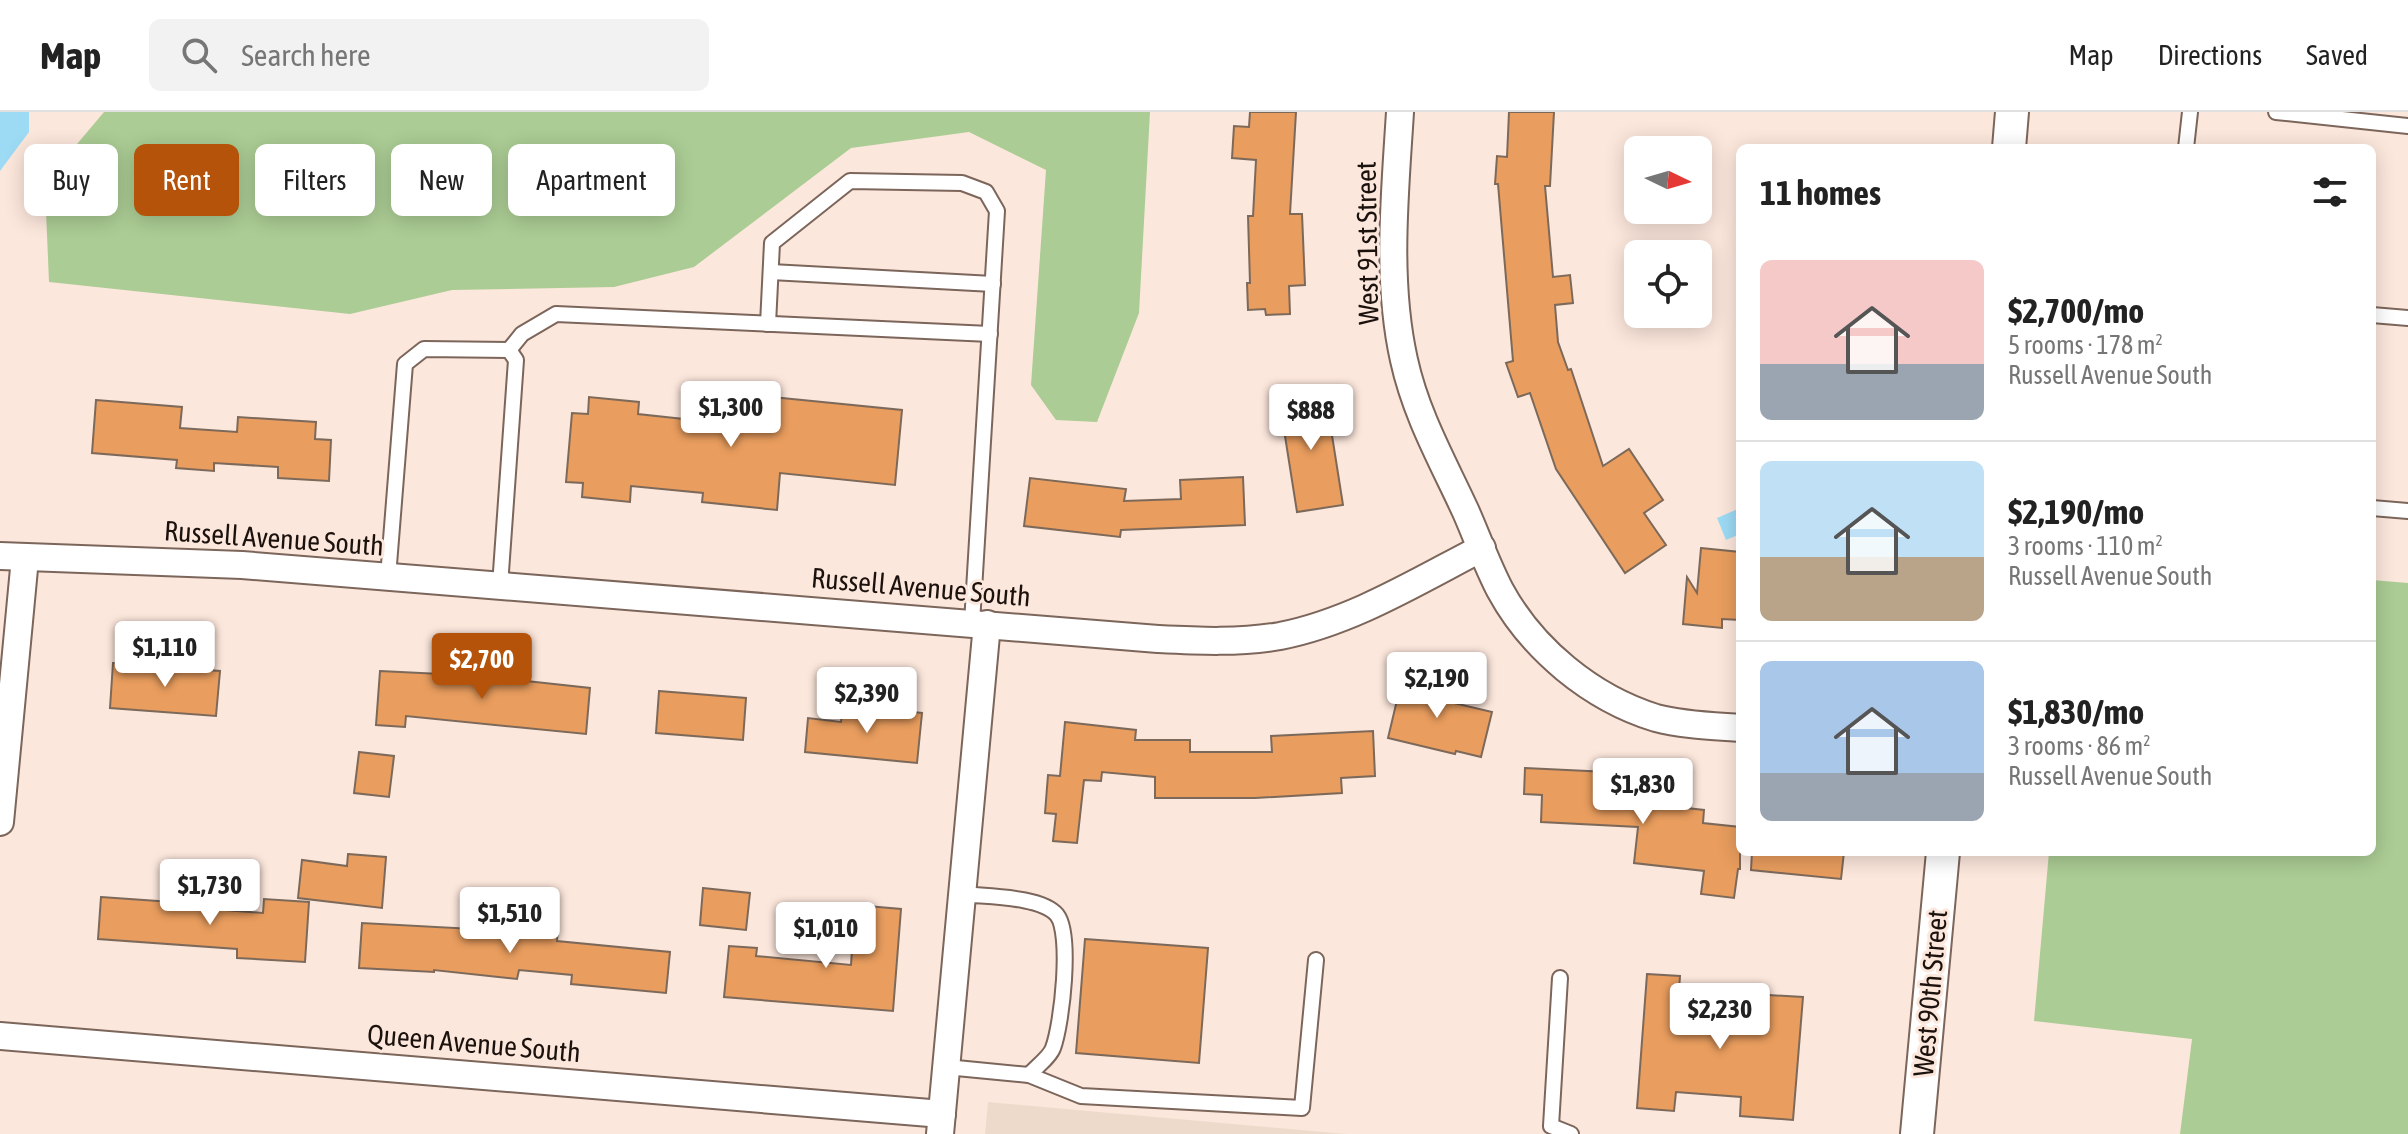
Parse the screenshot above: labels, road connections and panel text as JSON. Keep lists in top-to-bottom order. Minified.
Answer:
{"streets":{"street":["West 91st Street","Russell Avenue South","West 90th Street","Queen Avenue South"]},"crossings":[["West 91st Street","Russell Avenue South"]],"north":"right","page":{"header":"Map","search":"Search here","nav":["Map","Directions","Saved"],"chip":["Buy","Rent","Filters","New","Apartment"],"heading":"11 homes","list":[{"name":"$2,700/mo","note":"5 rooms · 178 m² · Russell Avenue South"},{"name":"$2,190/mo","note":"3 rooms · 110 m² · Russell Avenue South"},{"name":"$1,830/mo","note":"3 rooms · 86 m² · Russell Avenue South"}],"price":["$1,300","$888","$1,110","$2,700","$2,190","$2,390","$1,830","$1,730","$1,510","$1,010","$2,230"]}}
